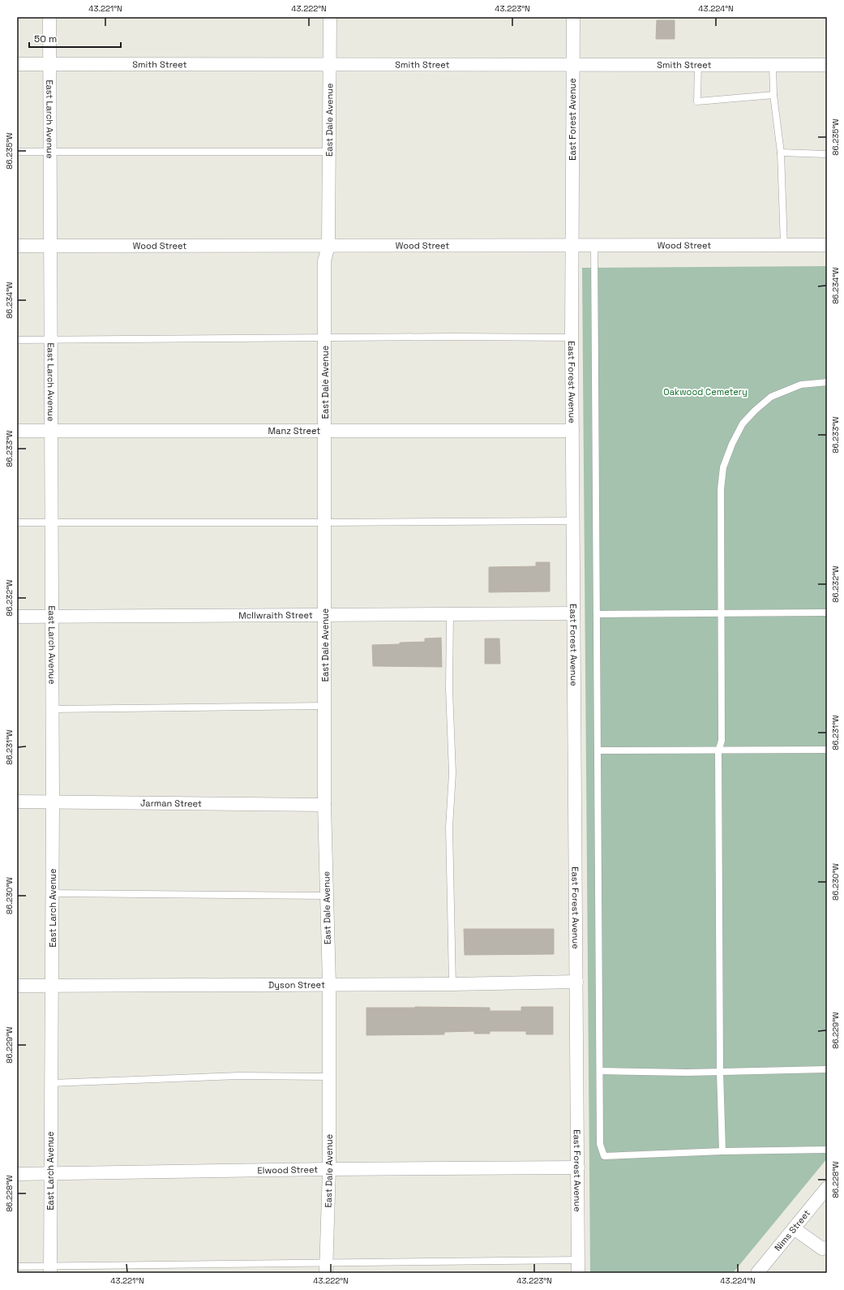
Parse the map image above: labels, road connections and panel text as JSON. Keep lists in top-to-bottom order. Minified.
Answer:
{"streets":{"street":["Smith Street","East Larch Avenue","East Dale Avenue","East Forest Avenue","Wood Street","Manz Street","McIlwraith Street","Jarman Street","Dyson Street","Elwood Street","Nims Street"]},"crossings":[["Smith Street","East Larch Avenue"],["Smith Street","East Dale Avenue"],["Smith Street","East Forest Avenue"],["East Larch Avenue","Wood Street"],["East Larch Avenue","Manz Street"],["East Larch Avenue","McIlwraith Street"],["East Larch Avenue","Jarman Street"],["East Larch Avenue","Dyson Street"],["East Larch Avenue","Elwood Street"],["East Dale Avenue","Wood Street"],["East Dale Avenue","Manz Street"],["East Dale Avenue","McIlwraith Street"],["East Dale Avenue","Jarman Street"],["East Dale Avenue","Dyson Street"],["East Dale Avenue","Elwood Street"],["East Forest Avenue","Wood Street"],["East Forest Avenue","Manz Street"],["East Forest Avenue","McIlwraith Street"],["East Forest Avenue","Dyson Street"],["East Forest Avenue","Elwood Street"]],"parks":["Oakwood Cemetery"],"scale_bar":"50 m","coordinates":["43.221°N","43.222°N","43.223°N","43.224°N","86.235°W","86.234°W","86.233°W","86.232°W","86.231°W","86.230°W","86.229°W","86.228°W"]}
